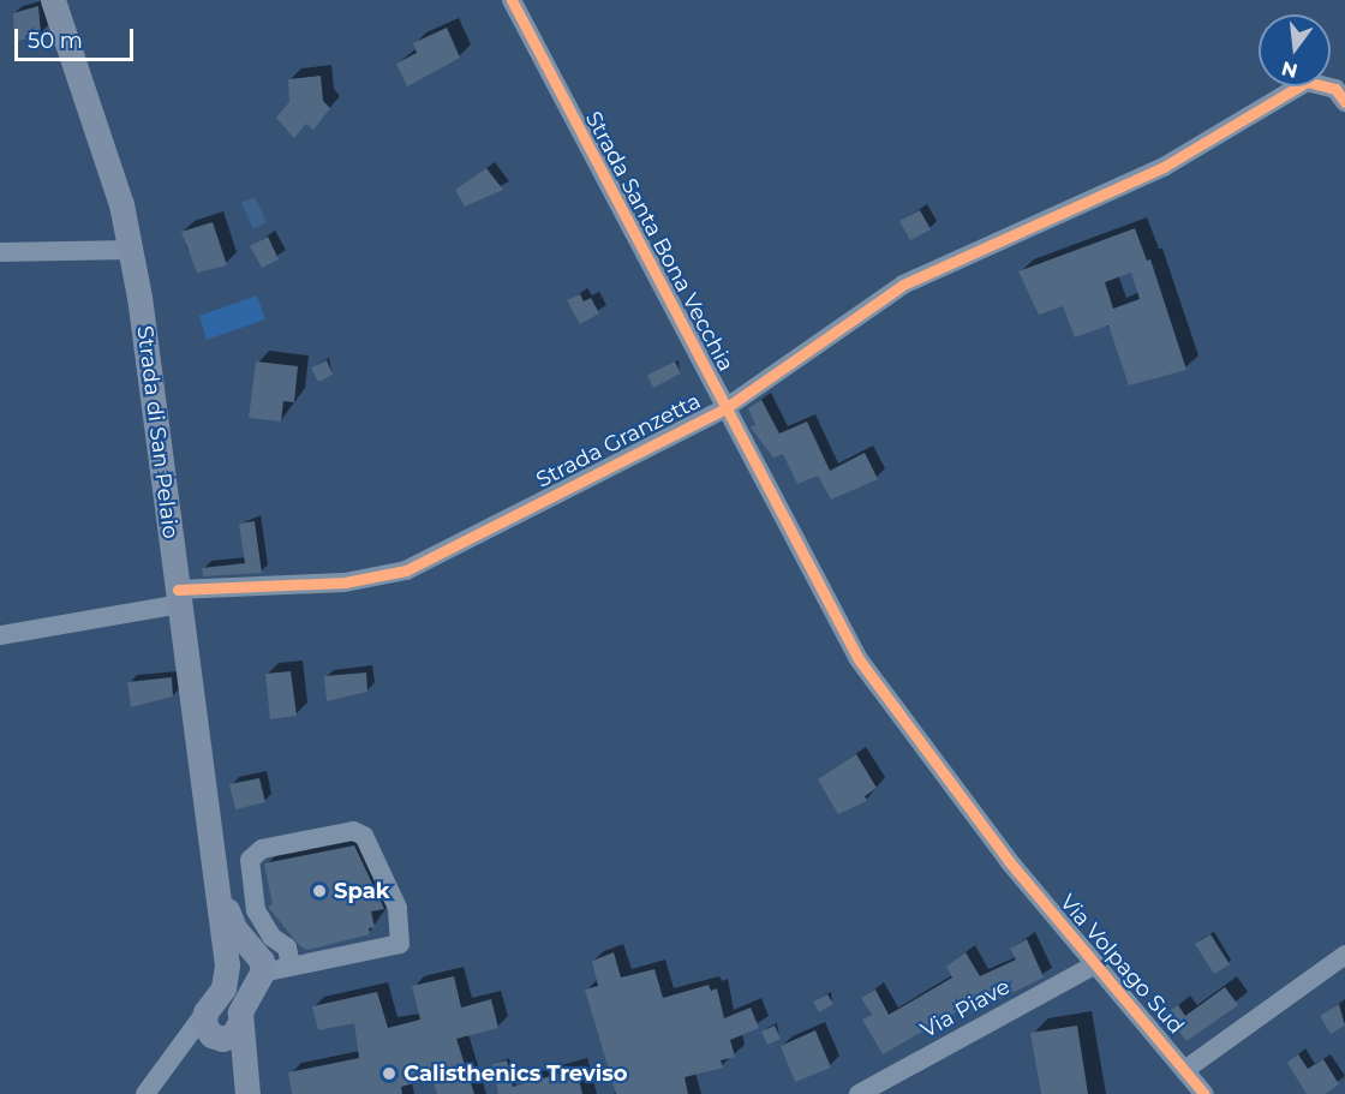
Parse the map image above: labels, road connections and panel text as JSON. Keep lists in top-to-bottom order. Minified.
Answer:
{"streets":{"main road":["Strada di San Pelaio"],"street":["Strada Santa Bona Vecchia","Strada Granzetta","Via Volpago Sud","Via Piave"]},"crossings":[["Strada Santa Bona Vecchia","Strada Granzetta"],["Strada Santa Bona Vecchia","Via Volpago Sud"],["Strada di San Pelaio","Strada Granzetta"],["Via Volpago Sud","Via Piave"]],"places":["Spak","Calisthenics Treviso"],"scale_bar":"50 m","north":"bottom"}
